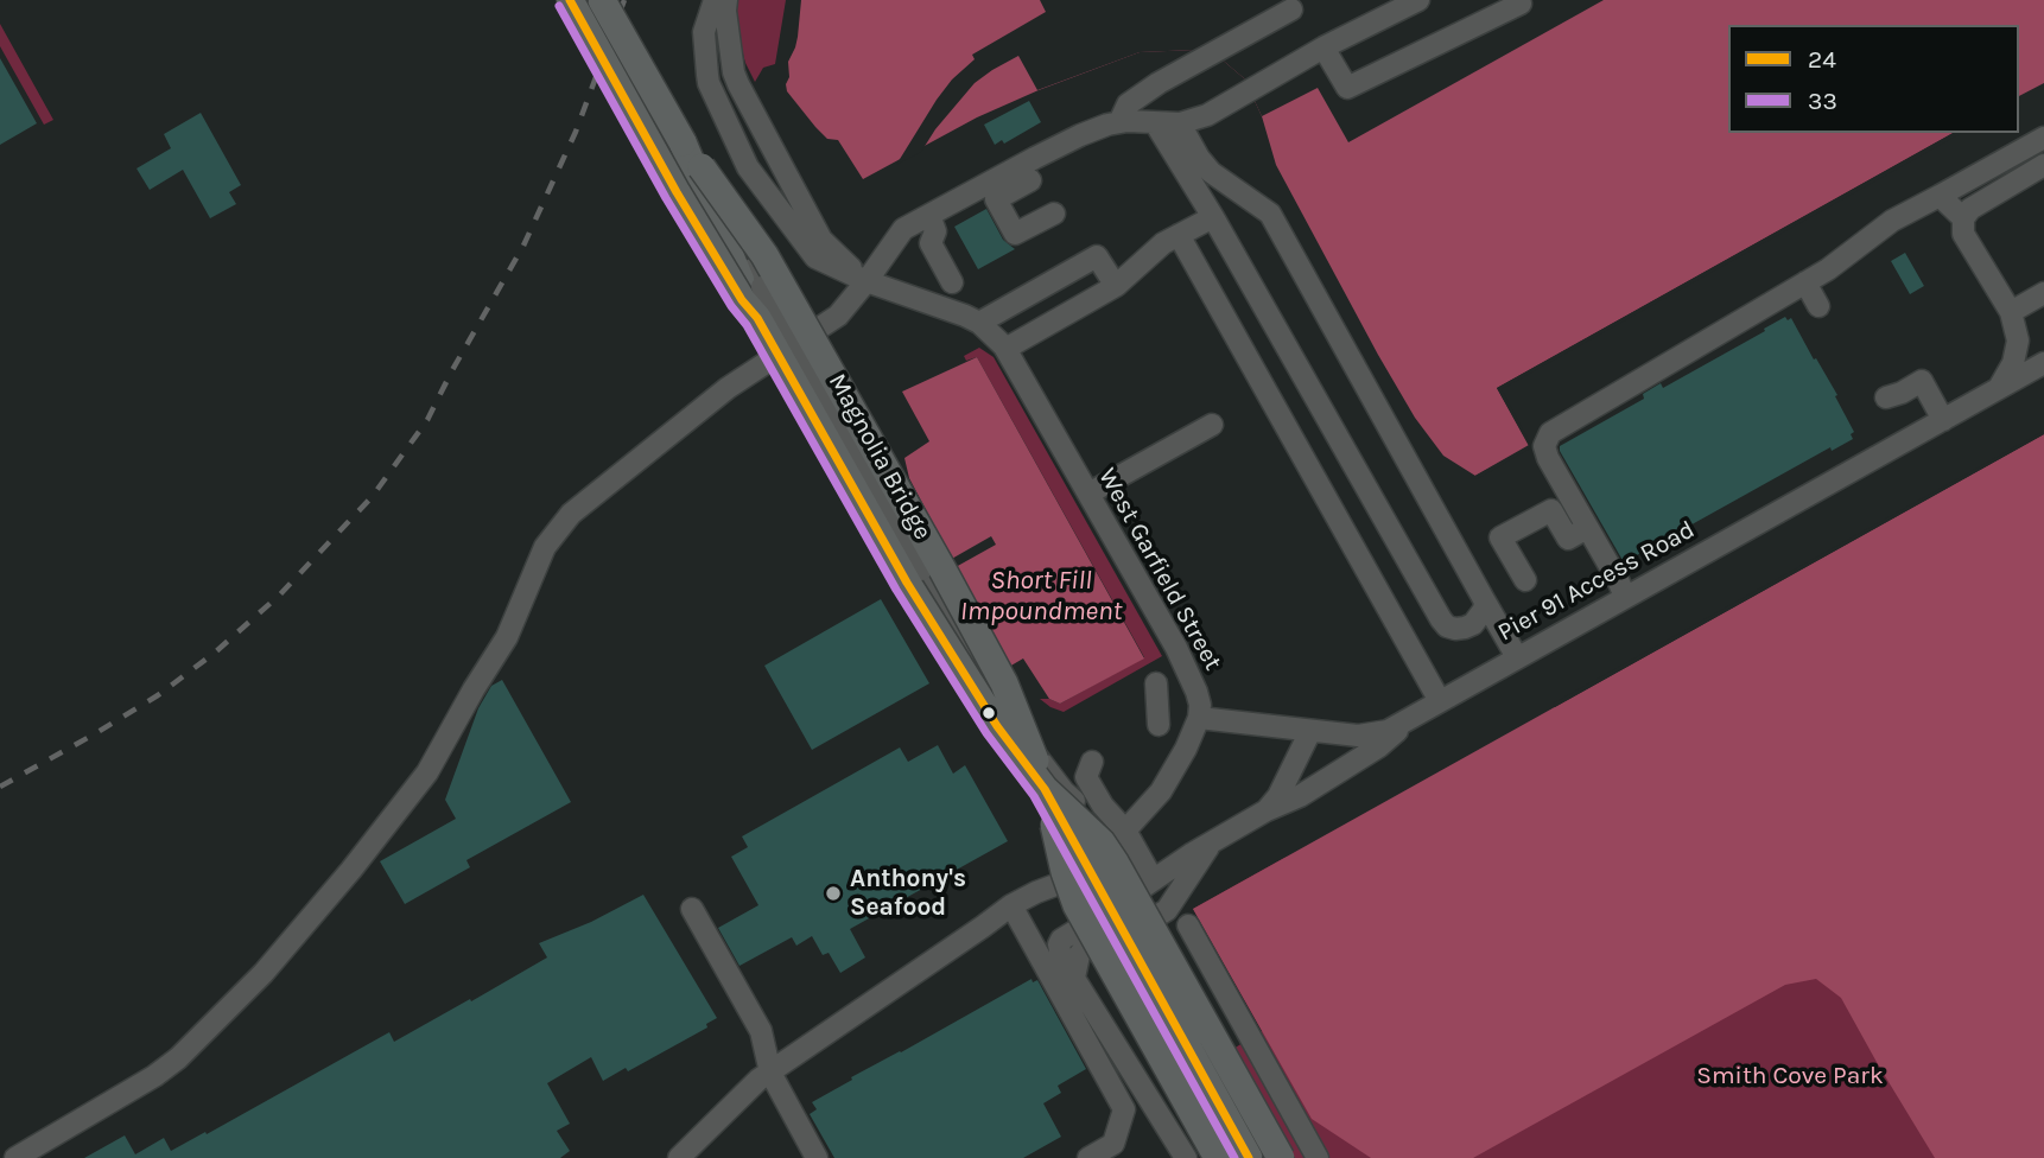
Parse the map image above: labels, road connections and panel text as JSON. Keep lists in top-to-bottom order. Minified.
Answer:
{"streets":{"main road":["Magnolia Bridge"],"street":["West Garfield Street","Pier 91 Access Road"]},"crossings":[["West Garfield Street","Pier 91 Access Road"]],"water":["Short Fill Impoundment"],"parks":["Smith Cove Park"],"places":["Anthony's Seafood"],"lines":["transit line 24","transit line 33"],"legend":["24","33"]}
